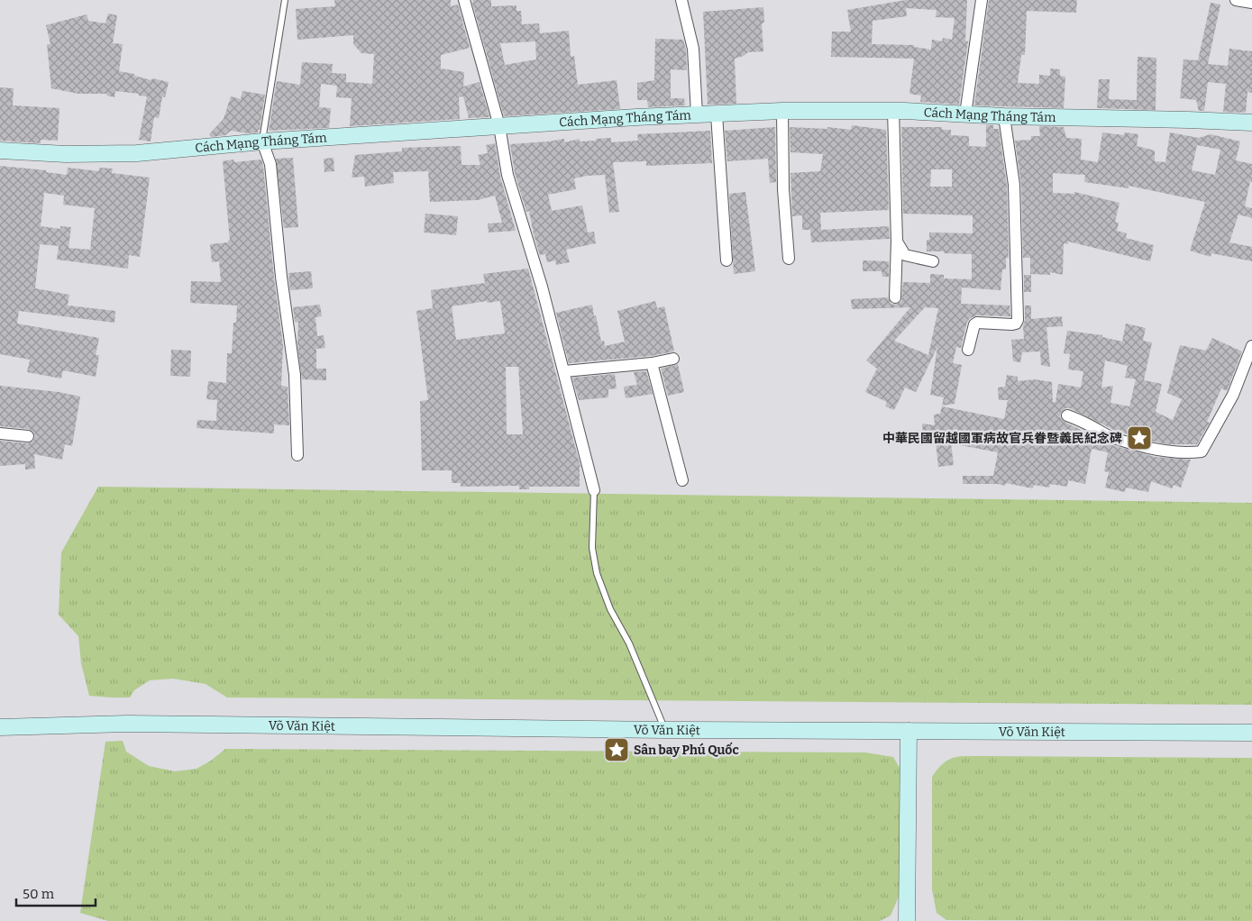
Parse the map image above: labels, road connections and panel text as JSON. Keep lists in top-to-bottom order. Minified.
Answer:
{"streets":{"street":["Cách Mạng Tháng Tám","Võ Văn Kiệt"]},"places":{"place":["中華民國留越國軍病故官兵眷暨義民紀念碑","Sân bay Phú Quốc"]},"scale_bar":"50 m"}
